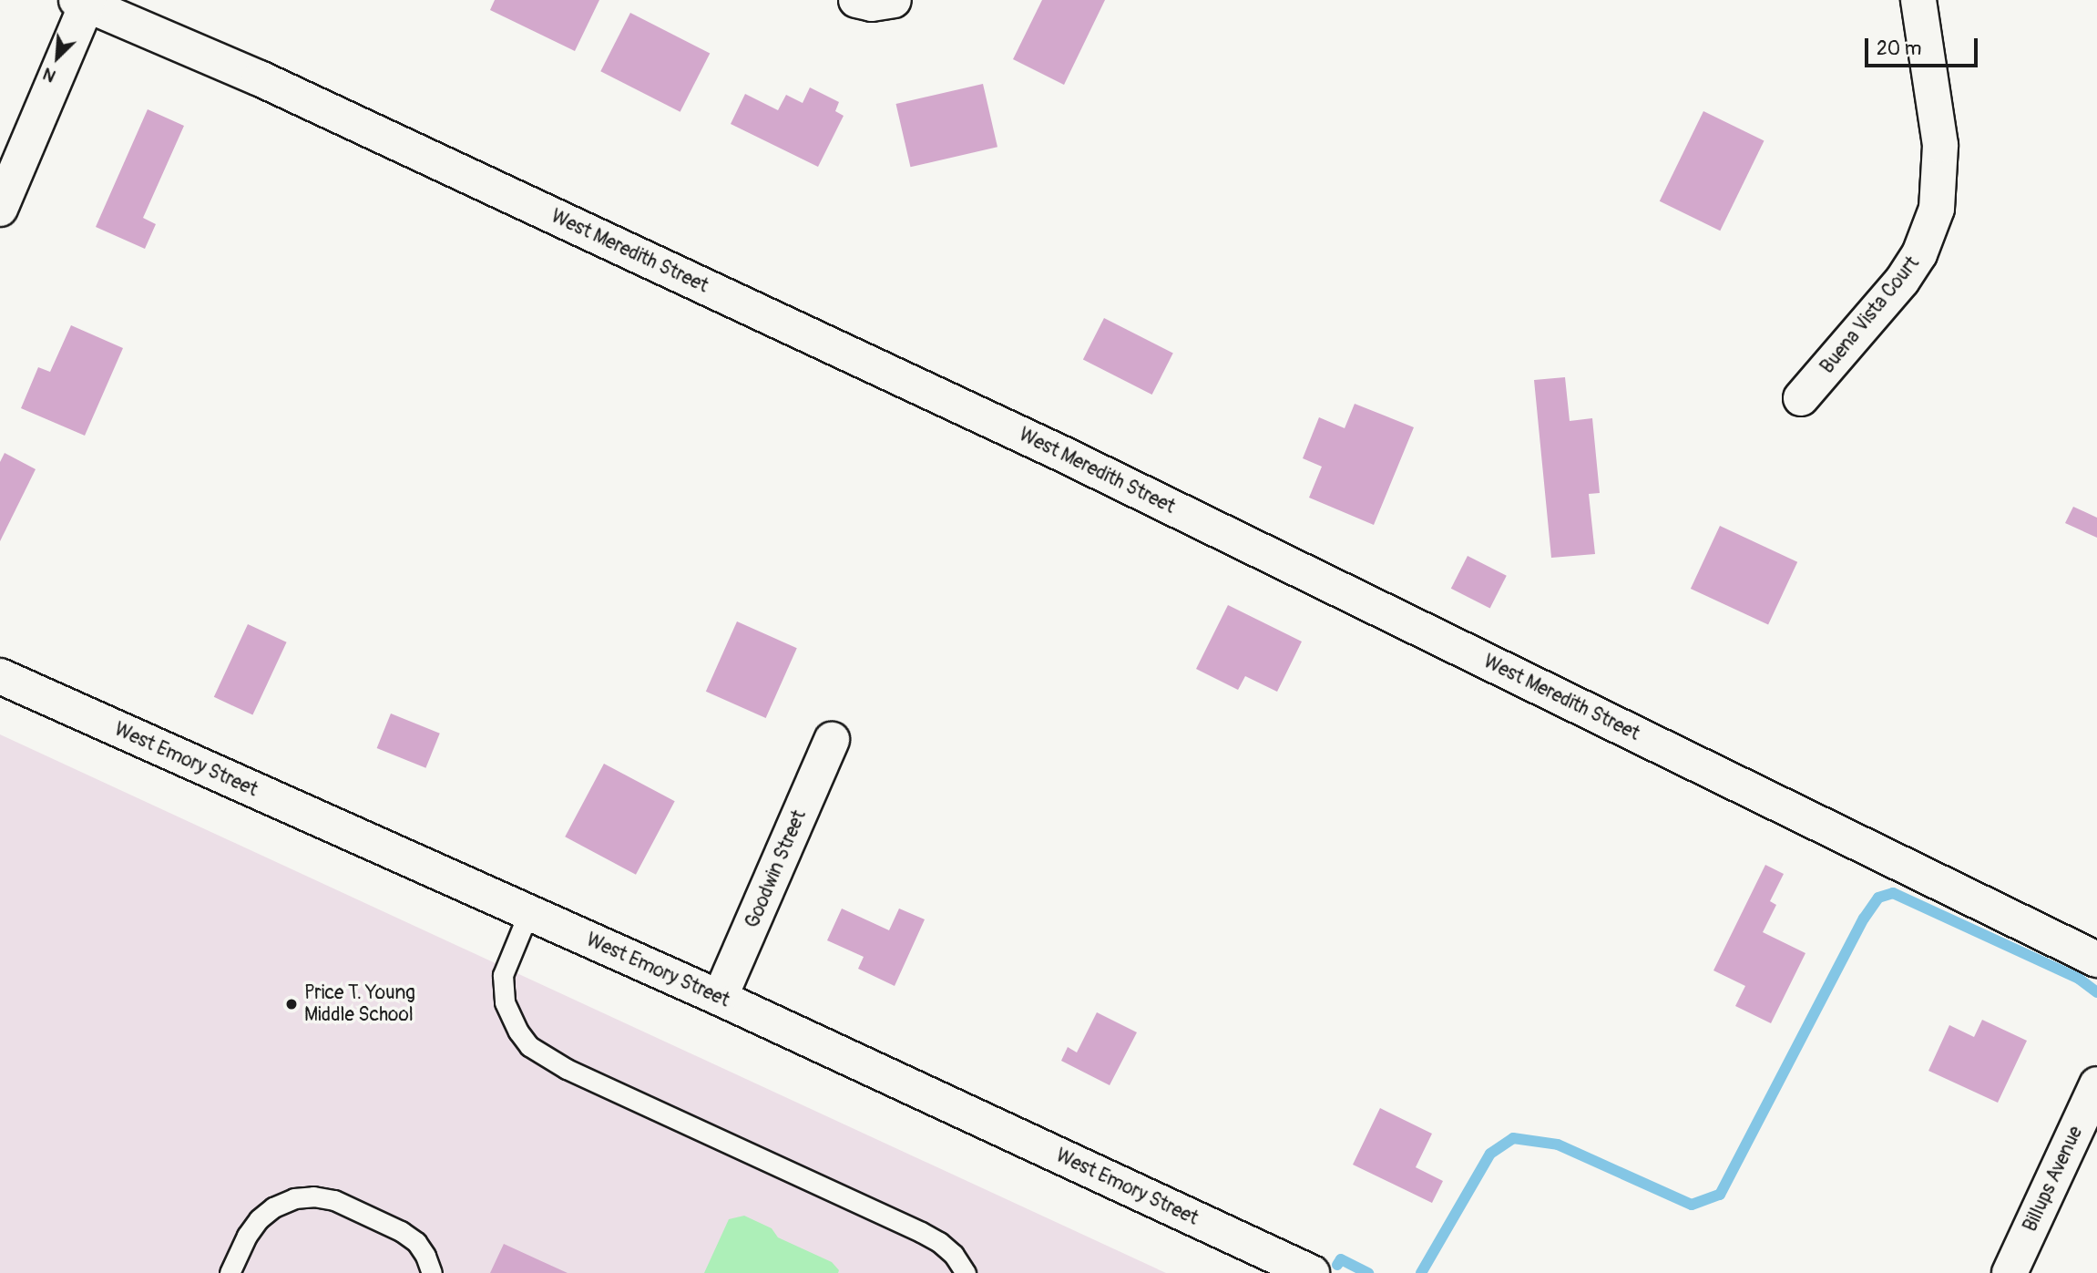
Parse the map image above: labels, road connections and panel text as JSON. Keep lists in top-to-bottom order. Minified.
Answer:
{"streets":{"street":["West Meredith Street","Buena Vista Court","West Emory Street","Goodwin Street","Billups Avenue"]},"crossings":[["West Emory Street","Goodwin Street"]],"places":["Price T. Young Middle School"],"scale_bar":"20 m","north":"bottom left"}
